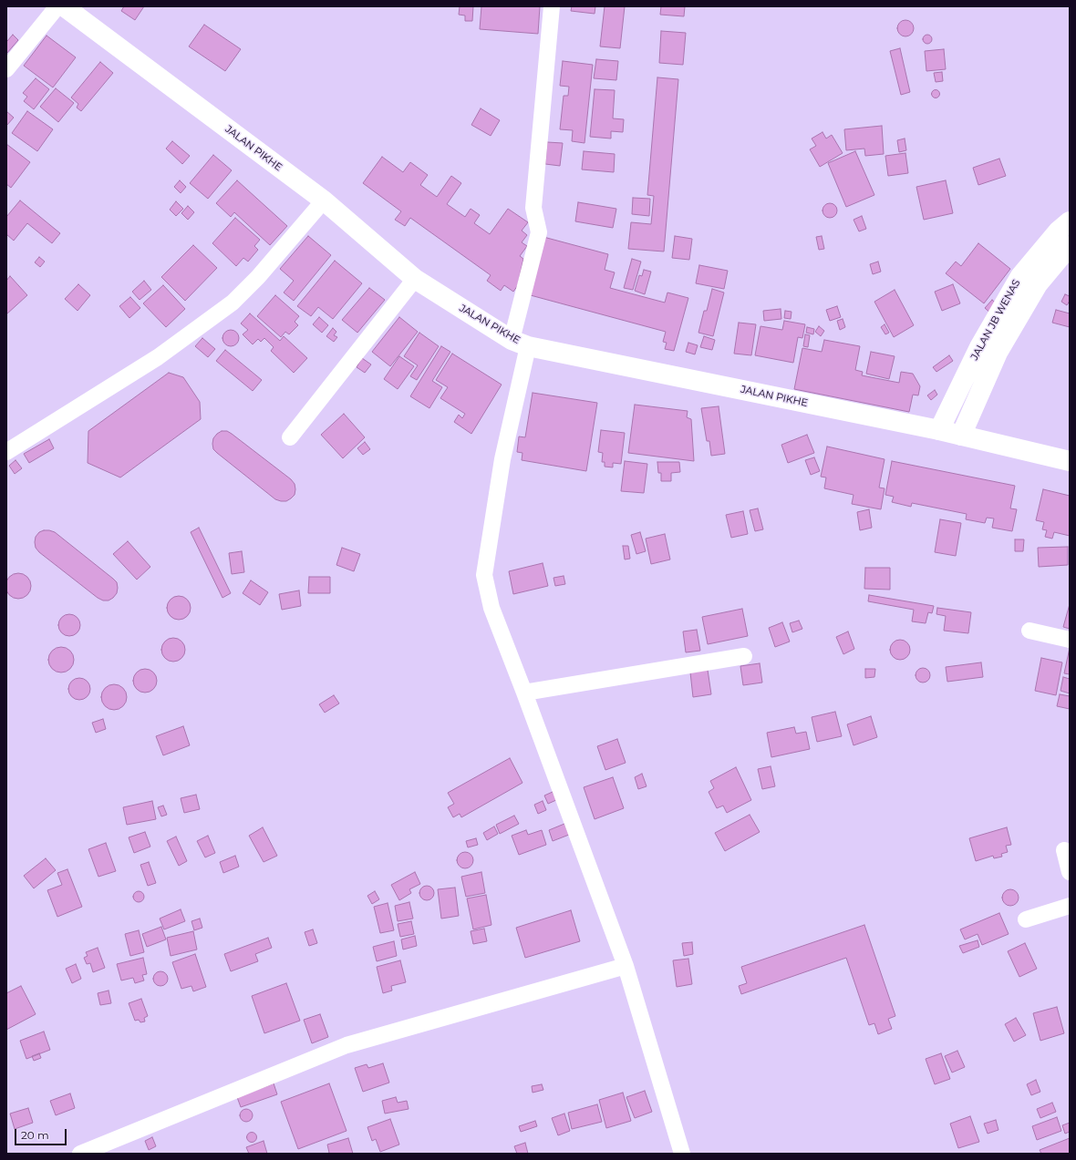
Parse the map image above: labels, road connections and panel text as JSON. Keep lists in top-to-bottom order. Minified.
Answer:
{"streets":{"main road":["JALAN PIKHE","JALAN JB WENAS"]},"crossings":[["JALAN PIKHE","JALAN JB WENAS"]],"scale_bar":"20 m"}
